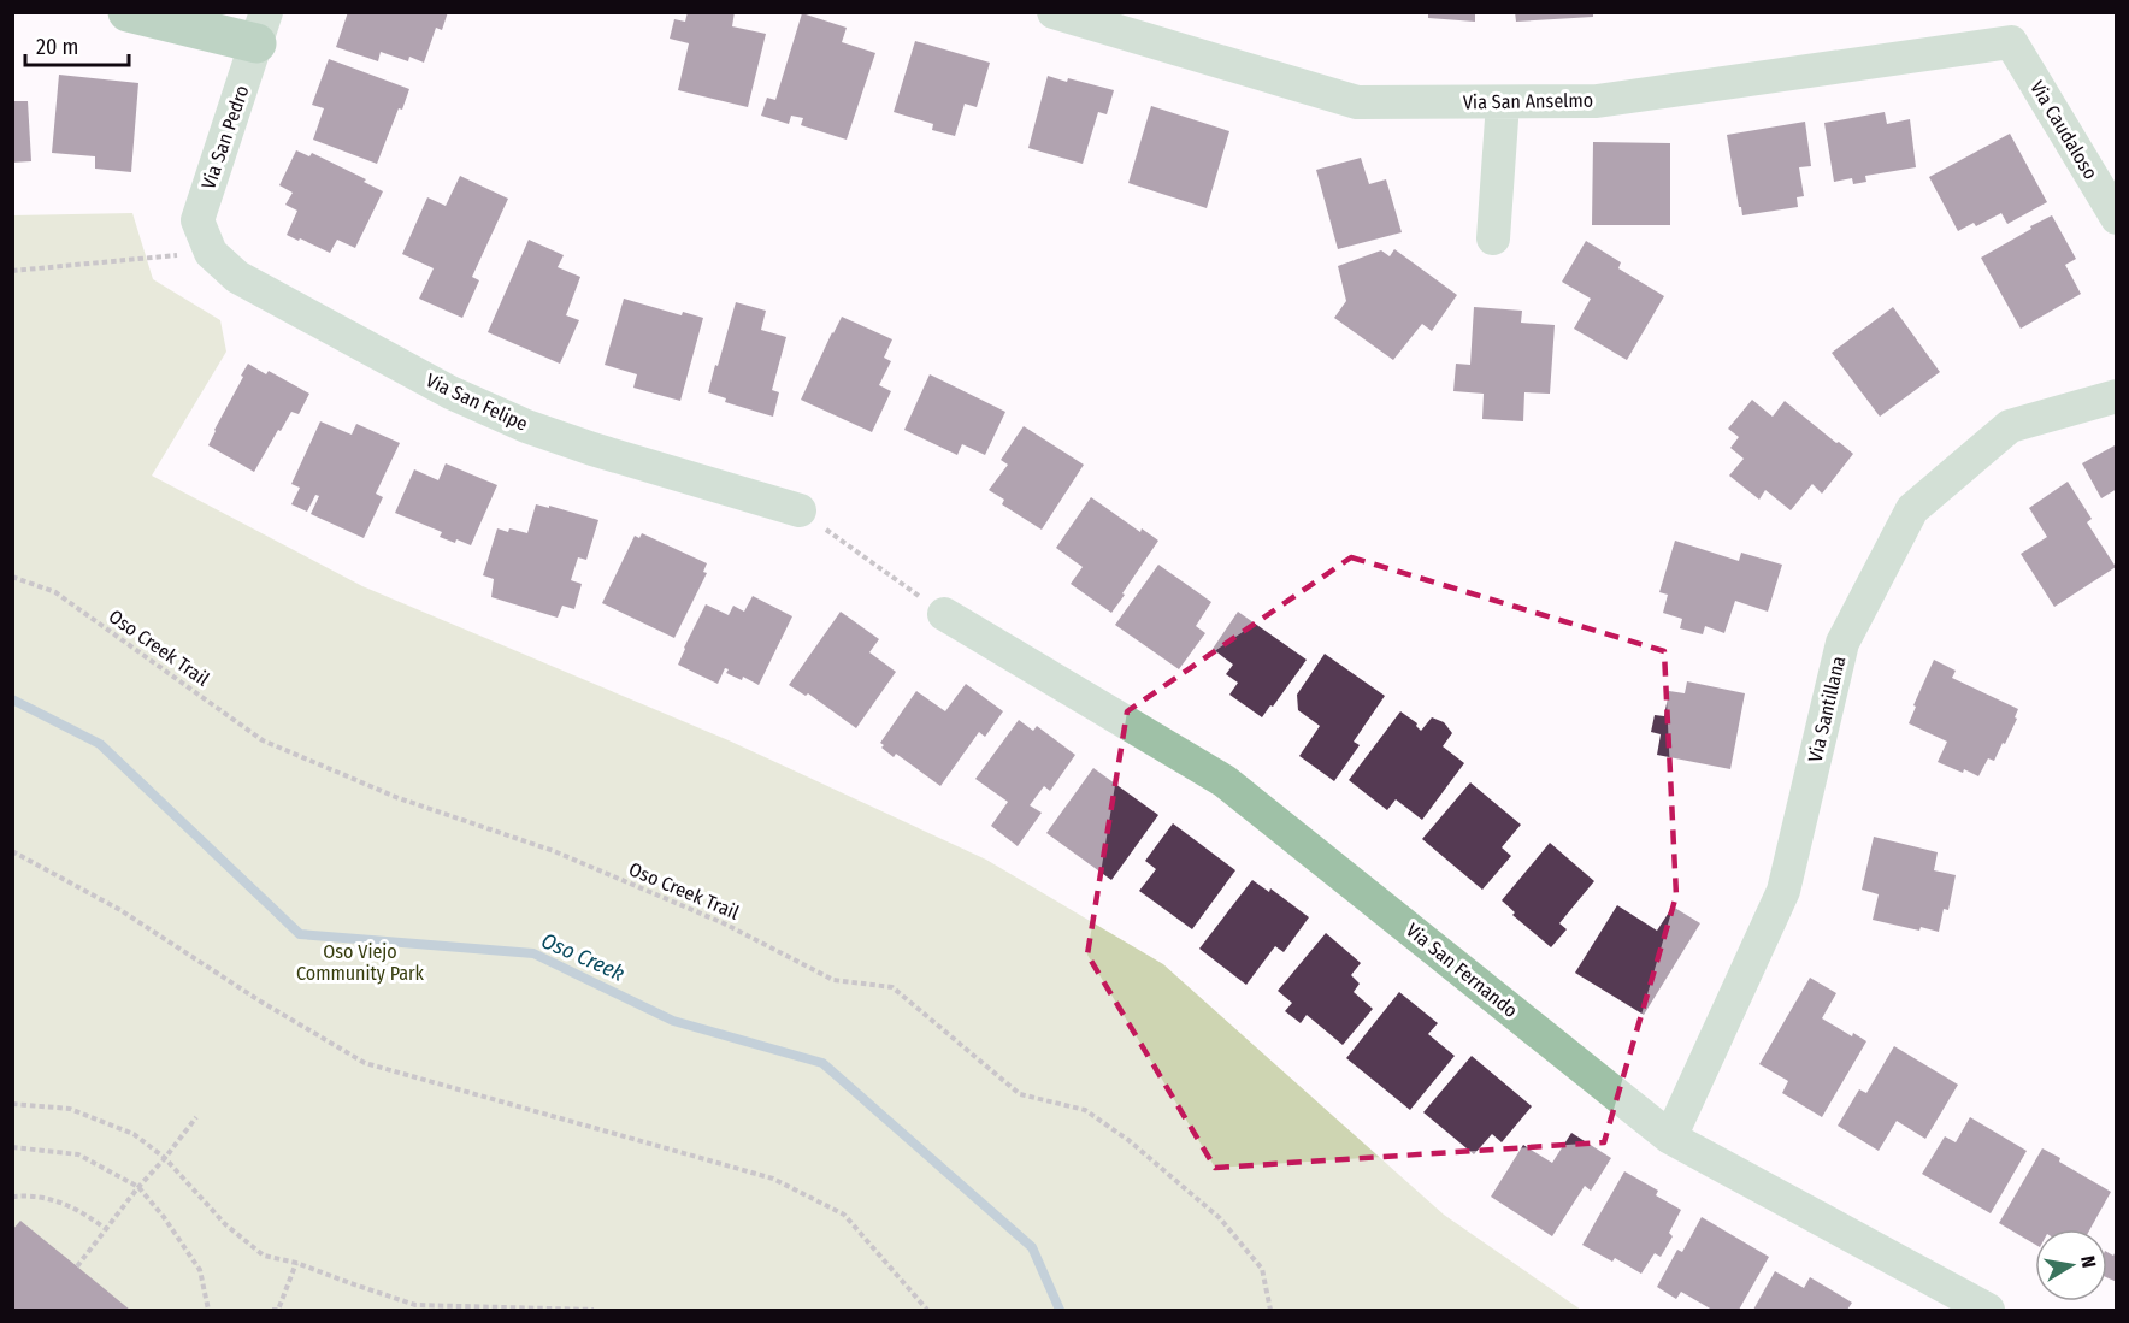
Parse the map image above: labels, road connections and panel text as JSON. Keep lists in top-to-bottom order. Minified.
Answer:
{"streets":{"street":["Via San Anselmo","Via Caudaloso","Via San Pedro","Via San Felipe","Via Santillana","Via San Fernando"],"path":["Oso Creek Trail"]},"crossings":[["Via San Anselmo","Via Caudaloso"],["Via San Pedro","Via San Felipe"],["Via Santillana","Via San Fernando"]],"water":["Oso Creek"],"parks":["Oso Viejo Community Park"],"scale_bar":"20 m","north":"right"}
